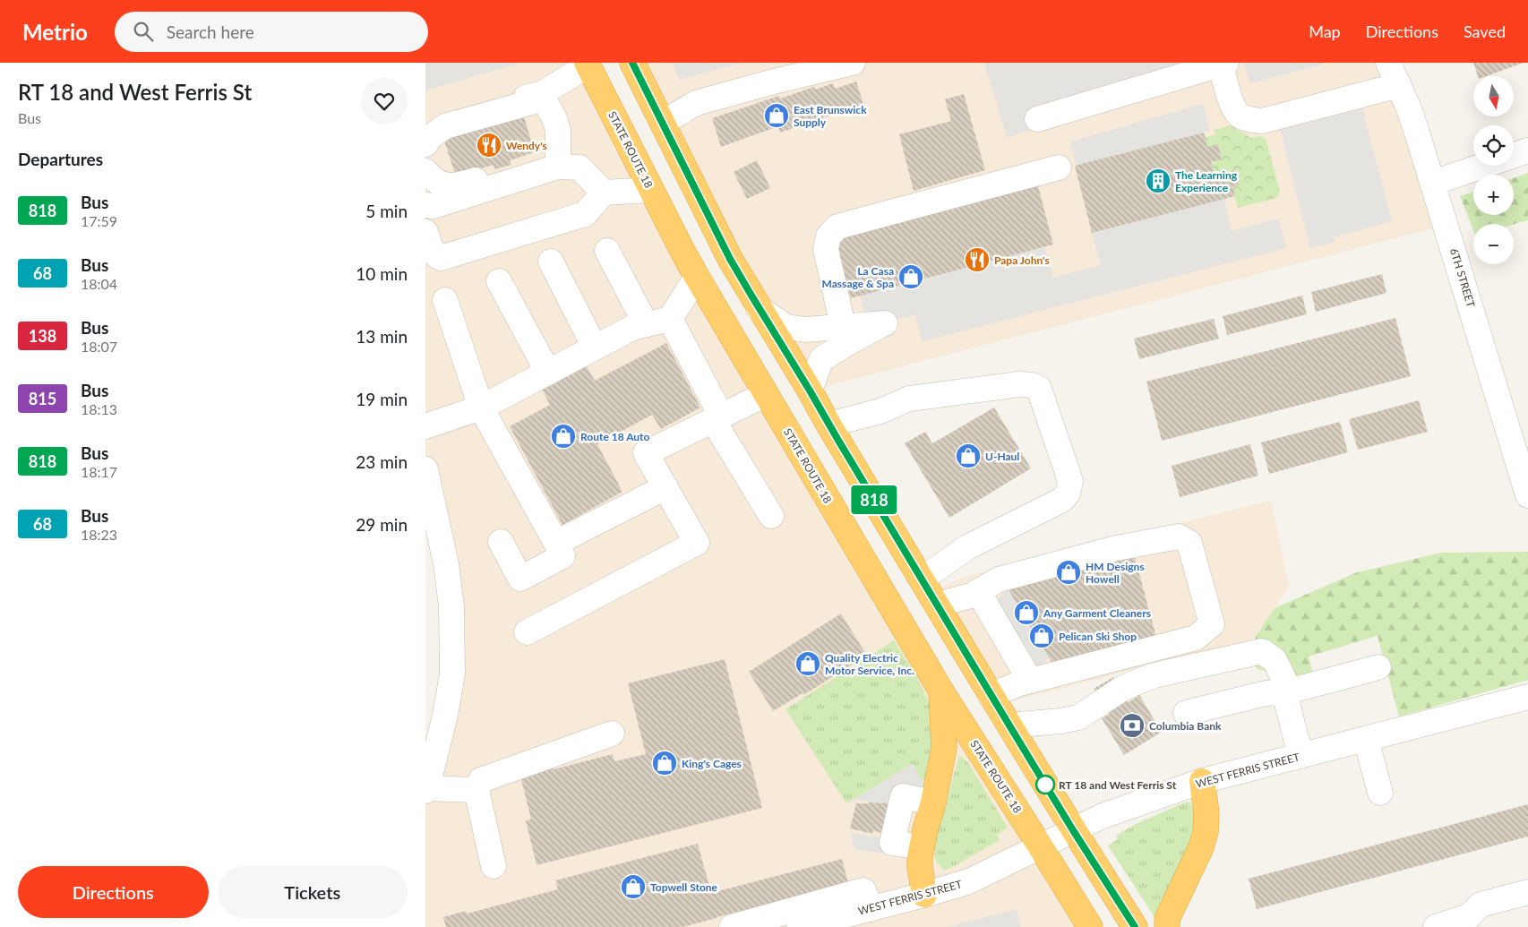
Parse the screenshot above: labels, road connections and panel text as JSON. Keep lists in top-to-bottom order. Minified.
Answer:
{"streets":{"highway":["STATE ROUTE 18"],"street":["6TH STREET","WEST FERRIS STREET"]},"crossings":[["STATE ROUTE 18","WEST FERRIS STREET"]],"places":{"shop":["East Brunswick Supply","La Casa Massage & Spa","Route 18 Auto","U-Haul","HM Designs Howell","Any Garment Cleaners","Pelican Ski Shop","Quality Electric Motor Service, Inc.","King's Cages","Topwell Stone"],"restaurant":["Wendy's","Papa John's"],"building":["The Learning Experience"],"bank":["Columbia Bank"],"other":["RT 18 and West Ferris St"]},"lines":["bus line 818"],"north":"bottom","page":{"header":"Metrio","search":"Search here","nav":["Map","Directions","Saved"],"heading":[["RT 18 and West Ferris St","Bus"],"Departures"],"on_map":"818","map_buttons":["+","−"],"list":[{"mark":"818","name":"Bus","note":"17:59","value":"5 min"},{"mark":"68","name":"Bus","note":"18:04","value":"10 min"},{"mark":"138","name":"Bus","note":"18:07","value":"13 min"},{"mark":"815","name":"Bus","note":"18:13","value":"19 min"},{"mark":"818","name":"Bus","note":"18:17","value":"23 min"},{"mark":"68","name":"Bus","note":"18:23","value":"29 min"}],"buttons":["Directions","Tickets"]}}
